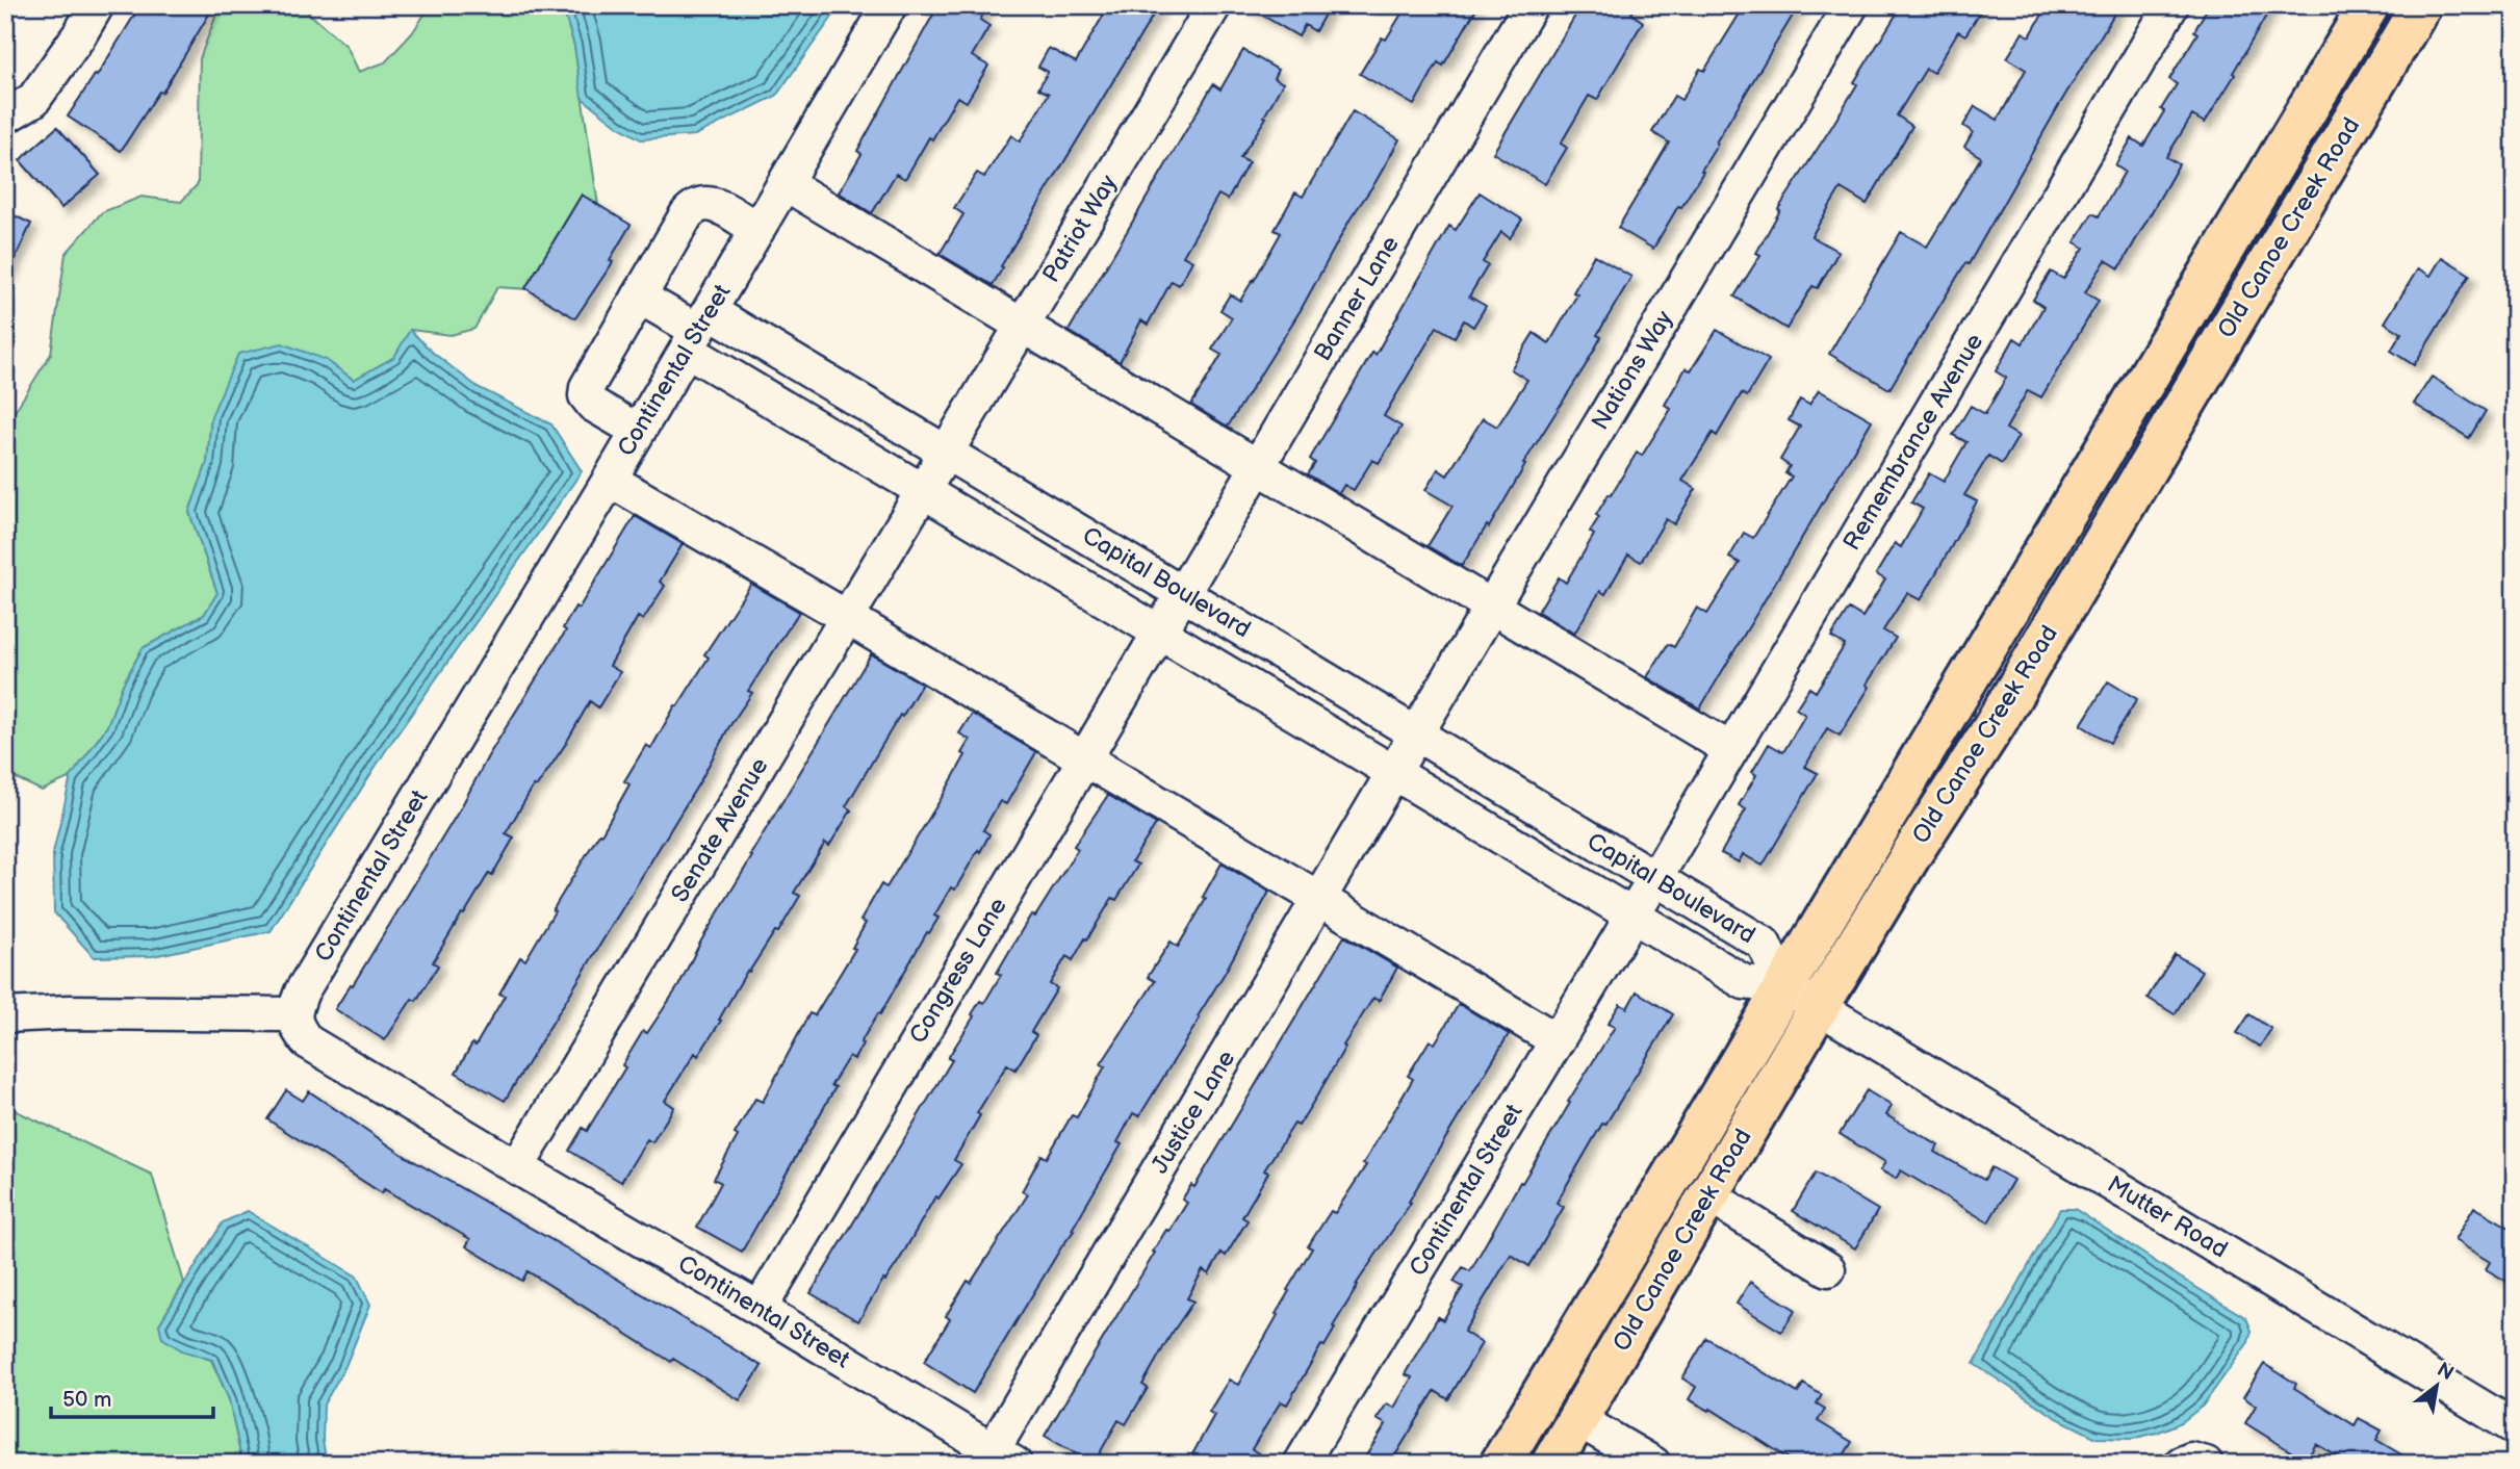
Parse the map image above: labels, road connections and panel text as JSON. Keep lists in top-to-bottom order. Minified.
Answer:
{"streets":{"main road":["Old Canoe Creek Road"],"street":["Patriot Way","Banner Lane","Continental Street","Nations Way","Remembrance Avenue","Capital Boulevard","Senate Avenue","Congress Lane","Justice Lane","Mutter Road"]},"crossings":[["Old Canoe Creek Road","Capital Boulevard"],["Old Canoe Creek Road","Mutter Road"],["Patriot Way","Capital Boulevard"],["Patriot Way","Senate Avenue"],["Banner Lane","Capital Boulevard"],["Banner Lane","Congress Lane"],["Continental Street","Remembrance Avenue"],["Continental Street","Capital Boulevard"],["Continental Street","Senate Avenue"],["Continental Street","Congress Lane"],["Continental Street","Justice Lane"],["Nations Way","Capital Boulevard"],["Nations Way","Justice Lane"],["Remembrance Avenue","Capital Boulevard"],["Capital Boulevard","Senate Avenue"],["Capital Boulevard","Congress Lane"],["Capital Boulevard","Justice Lane"],["Capital Boulevard","Mutter Road"]],"scale_bar":"50 m","north":"top right"}
